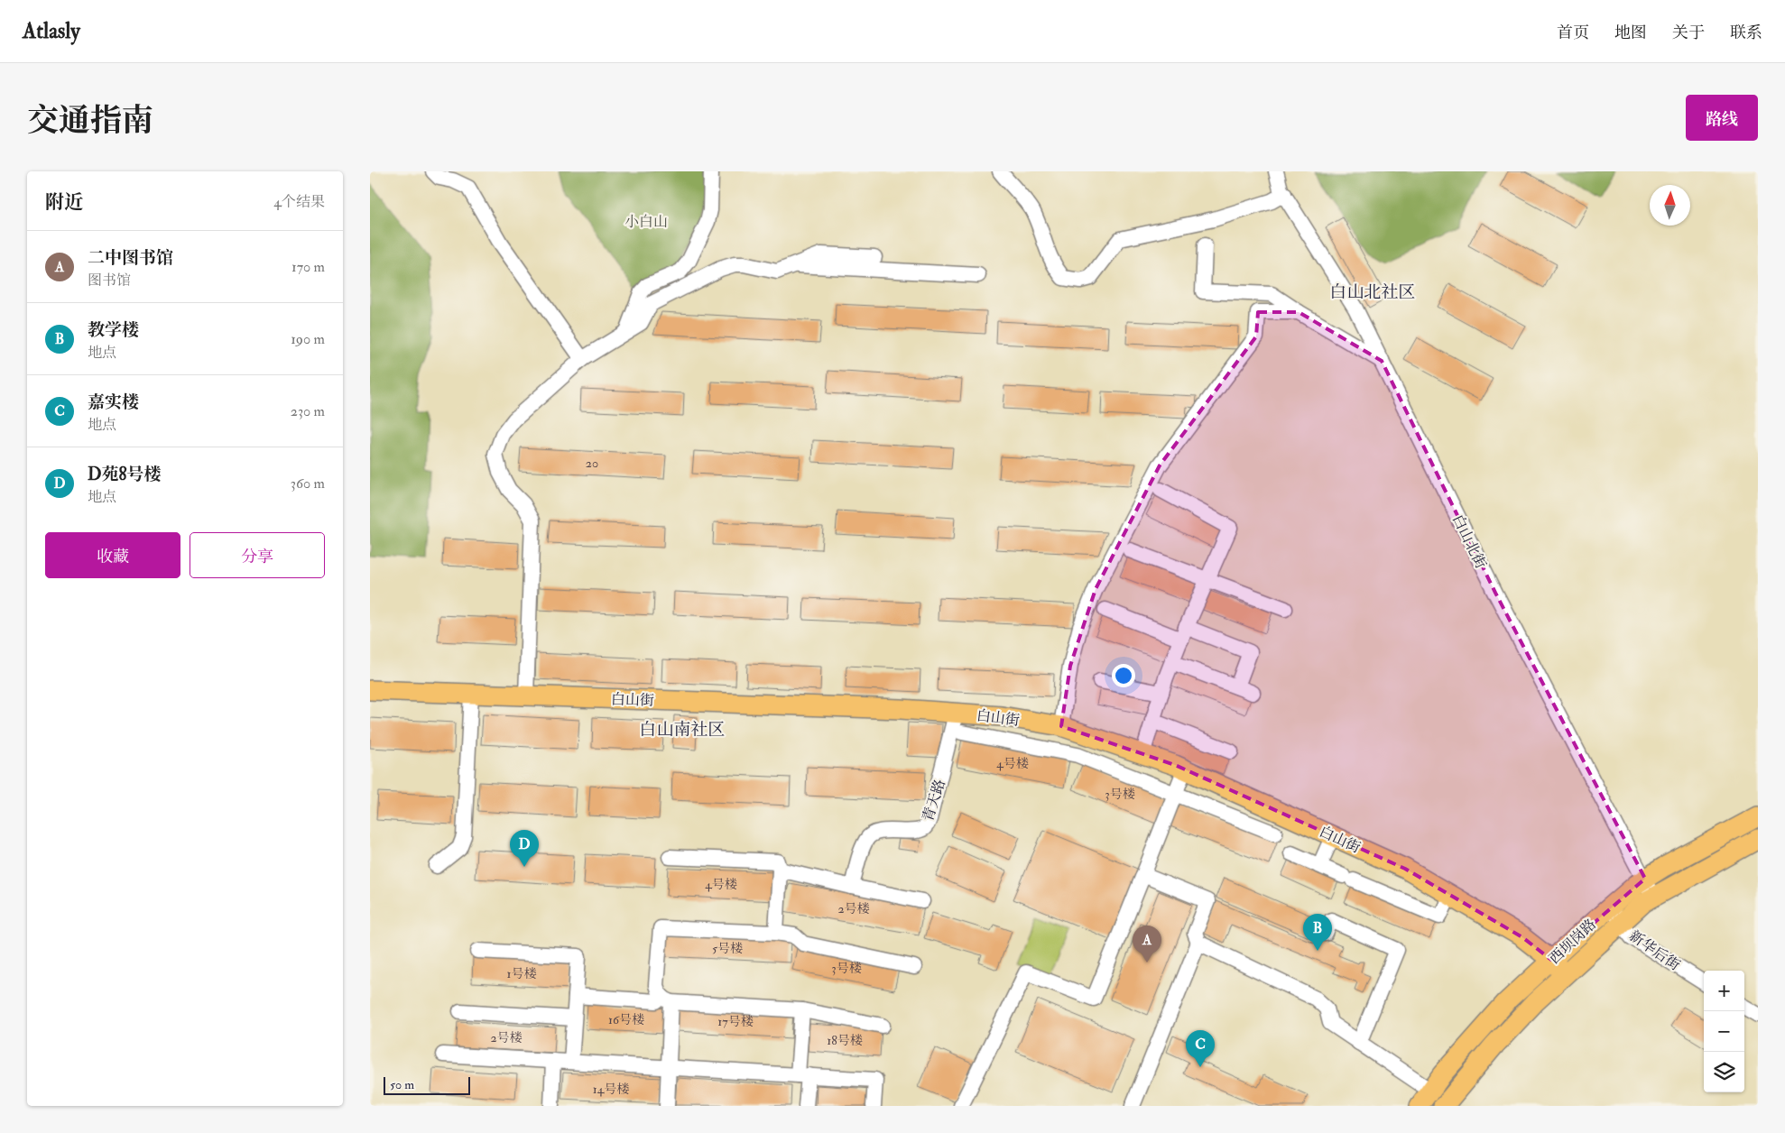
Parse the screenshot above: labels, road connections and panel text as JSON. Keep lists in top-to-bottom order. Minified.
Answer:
{"streets":{"main road":["白山街","西坝岗路"],"street":["白山北街","青天路","新华后街"]},"crossings":[["白山北街","西坝岗路"],["白山街","青天路"],["白山街","西坝岗路"],["西坝岗路","新华后街"]],"districts":["白山北社区","白山南社区"],"parks":["小白山"],"house_numbers":["20","4号楼","3号楼","4号楼","2号楼","5号楼","3号楼","1号楼","16号楼","17号楼","2号楼","18号楼","14号楼"],"scale_bar":"50 m","north":"top","page":{"header":"Atlasly","nav":["首页","地图","关于","联系"],"title":"交通指南","buttons":["路线",["收藏","分享"]],"heading":["附近","4个结果"],"list":[{"mark":"A","name":"二中图书馆","note":"图书馆","value":"170 m"},{"mark":"B","name":"教学楼","note":"地点","value":"190 m"},{"mark":"C","name":"嘉实楼","note":"地点","value":"230 m"},{"mark":"D","name":"D苑8号楼","note":"地点","value":"360 m"}],"pins":["D","B","A","C"],"map_buttons":["+","−"],"scale":"50 m"}}
